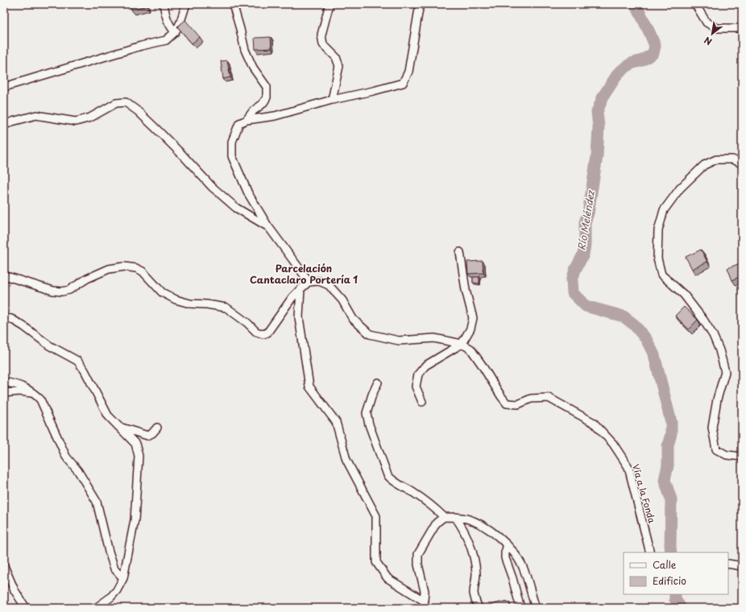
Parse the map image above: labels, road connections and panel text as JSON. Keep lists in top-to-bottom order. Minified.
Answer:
{"streets":{"street":["Vía a la Fonda"]},"districts":["Parcelación Cantaclaro Portería 1"],"water":["Río Meléndez"],"legend":["Calle","Edificio"],"north":"bottom left"}
